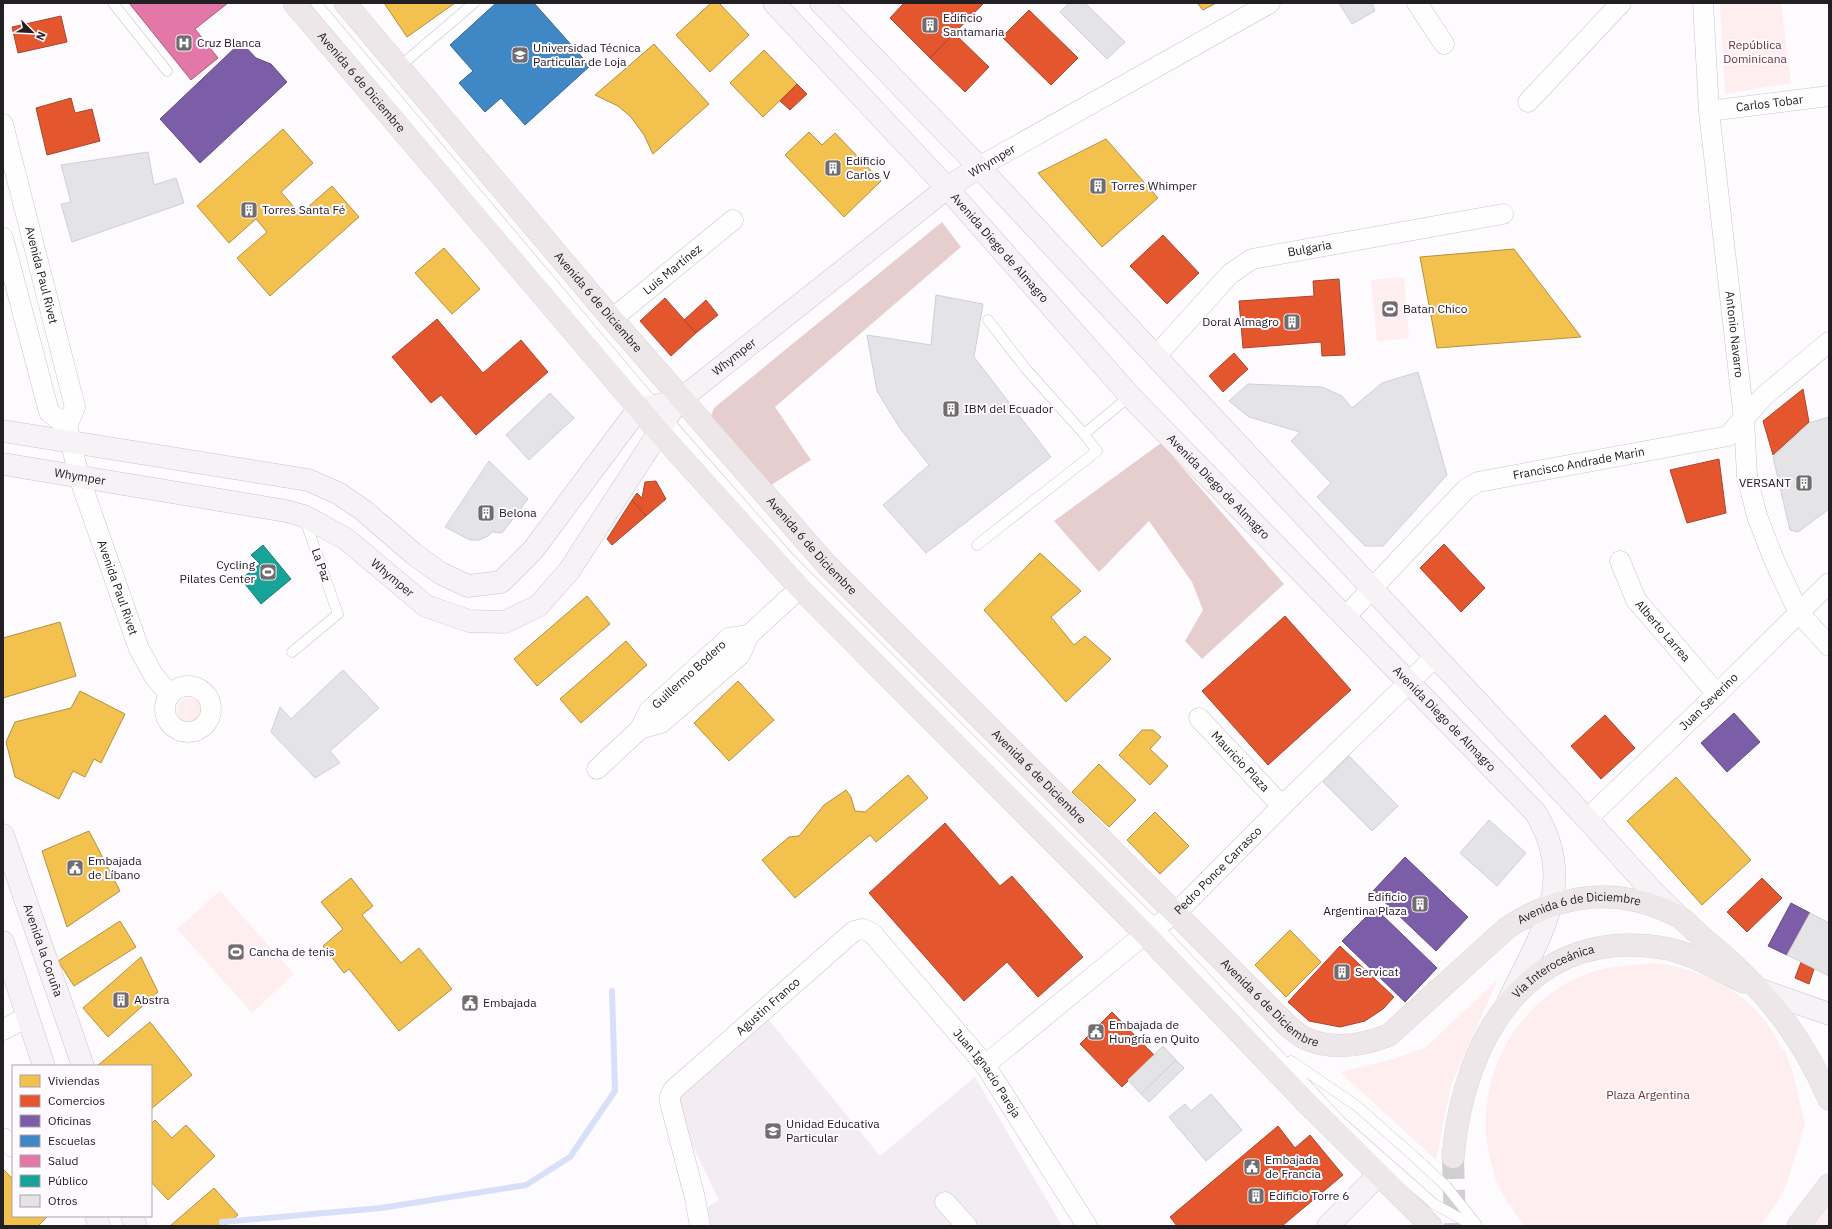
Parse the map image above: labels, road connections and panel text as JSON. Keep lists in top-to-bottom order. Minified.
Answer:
{"streets":{"main road":["Avenida 6 de Diciembre","Whymper","Avenida Diego de Almagro","Avenida la Coruña","Vía Interoceánica"],"street":["Carlos Tobar","Bulgaria","Luis Martínez","Avenida Paul Rivet","Antonio Navarro","Francisco Andrade Marin","Alberto Larrea","Guillermo Bodero","Juan Severino","Mauricio Plaza","Pedro Ponce Carrasco","Agustin Franco","Juan Ignacio Pareja"],"lane":["La Paz"]},"crossings":[["Avenida 6 de Diciembre","Whymper"],["Avenida 6 de Diciembre","Avenida Diego de Almagro"],["Avenida 6 de Diciembre","Luis Martínez"],["Avenida 6 de Diciembre","Guillermo Bodero"],["Avenida 6 de Diciembre","Pedro Ponce Carrasco"],["Avenida 6 de Diciembre","Vía Interoceánica"],["Carlos Tobar","Antonio Navarro"],["Whymper","Avenida Diego de Almagro"],["Whymper","Avenida Paul Rivet"],["Whymper","La Paz"],["Avenida Diego de Almagro","Francisco Andrade Marin"],["Avenida Diego de Almagro","Pedro Ponce Carrasco"],["Avenida Diego de Almagro","Vía Interoceánica"],["Antonio Navarro","Francisco Andrade Marin"],["Antonio Navarro","Juan Severino"],["Alberto Larrea","Juan Severino"],["Mauricio Plaza","Pedro Ponce Carrasco"],["Pedro Ponce Carrasco","Juan Ignacio Pareja"],["Agustin Franco","Juan Ignacio Pareja"]],"parks":["República Dominicana","Plaza Argentina"],"places":{"building":["Edificio Santamaria","Edificio Carlos V","Torres Whimper","Torres Santa Fé","Doral Almagro","IBM del Ecuador","VERSANT","Belona","Edificio Argentina Plaza","Servicat","Abstra","Edificio Torre 6"],"hospital":["Cruz Blanca"],"school or university":["Universidad Técnica Particular de Loja","Unidad Educativa Particular"],"sports":["Batan Chico","Cycling Pilates Center","Cancha de tenis"],"public building":["Embajada de Líbano","Embajada","Embajada de Hungría en Quito","Embajada de Francia"]},"legend":["Viviendas","Comercios","Oficinas","Escuelas","Salud","Público","Otros"],"north":"bottom right"}
